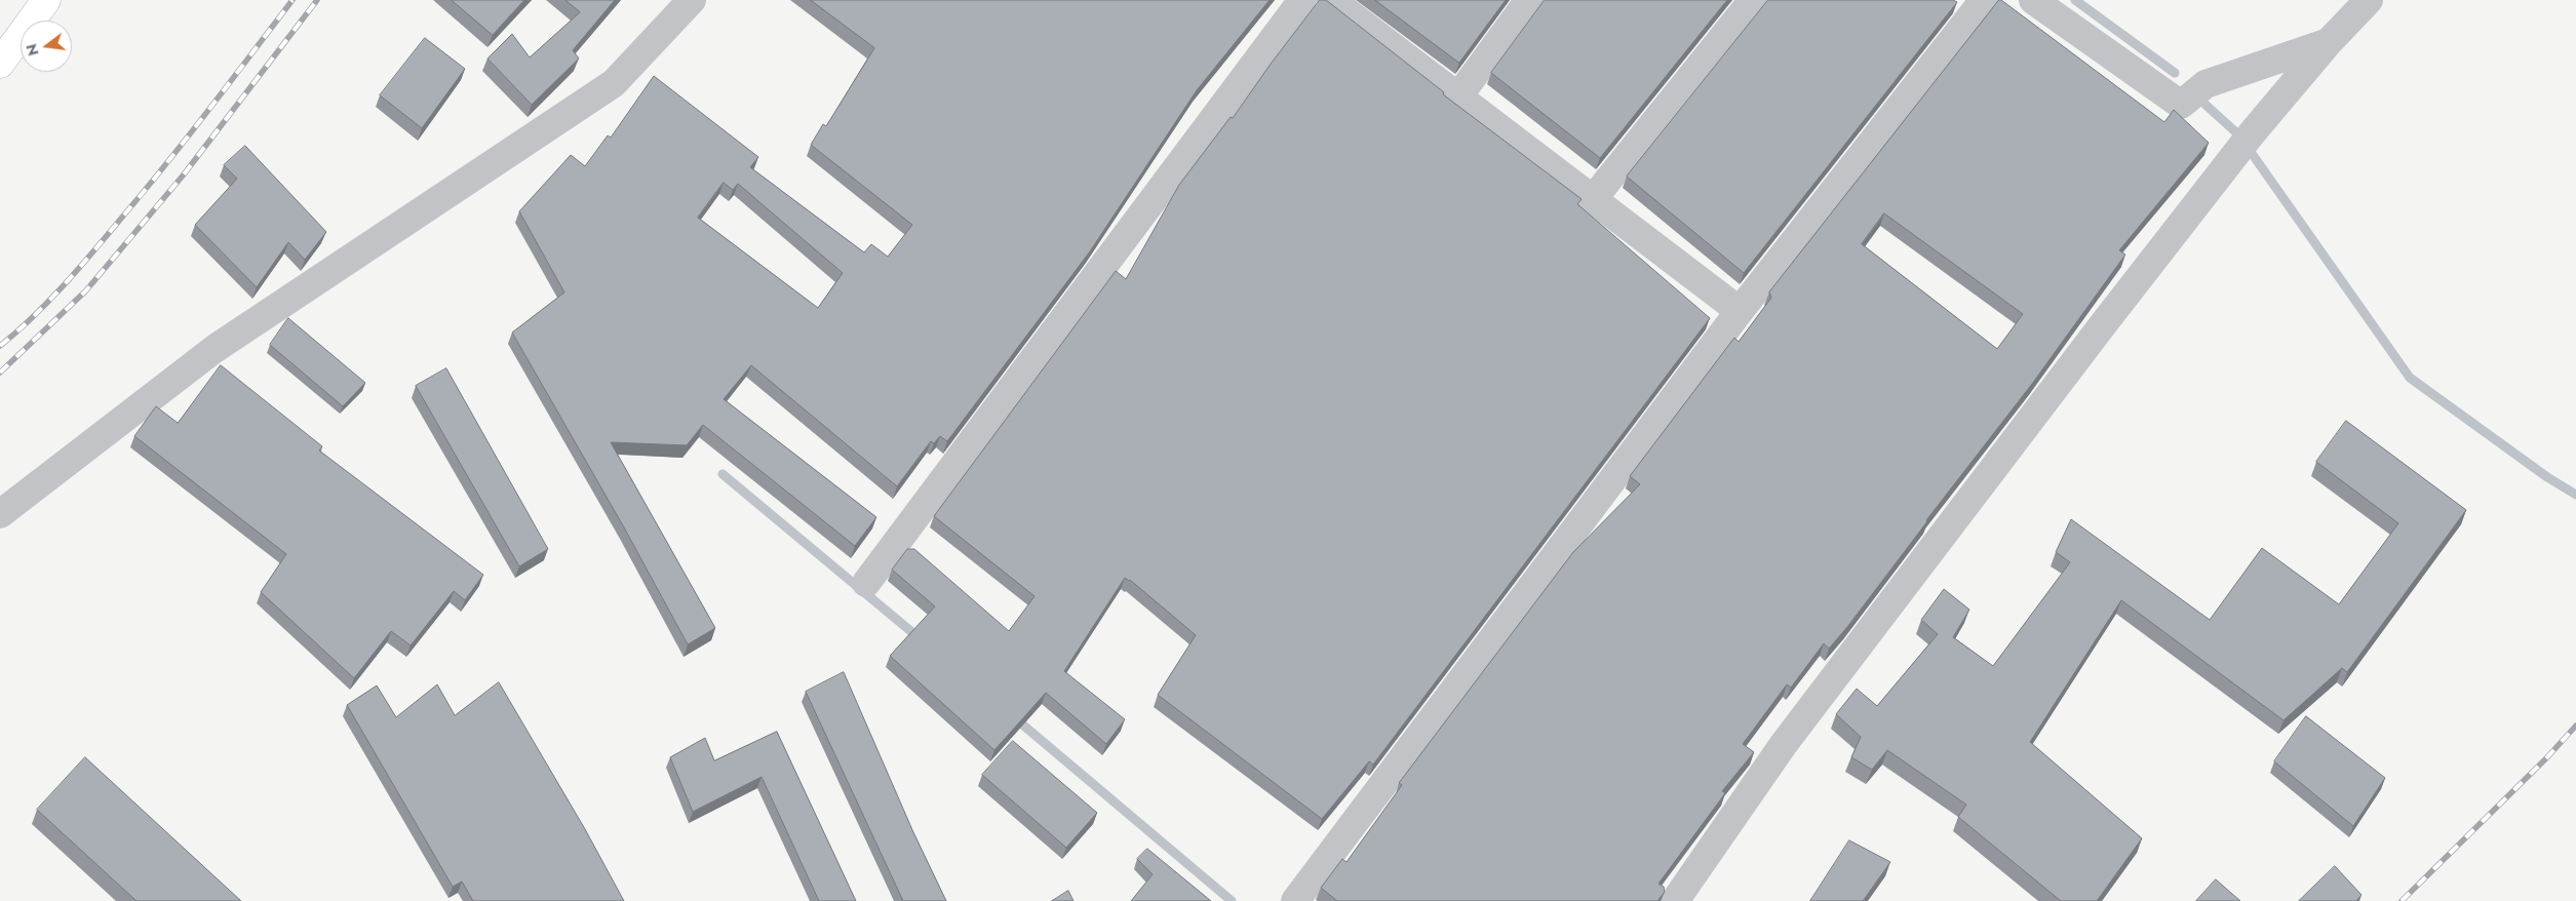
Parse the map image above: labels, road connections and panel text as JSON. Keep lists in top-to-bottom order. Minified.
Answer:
{"north":"left"}
